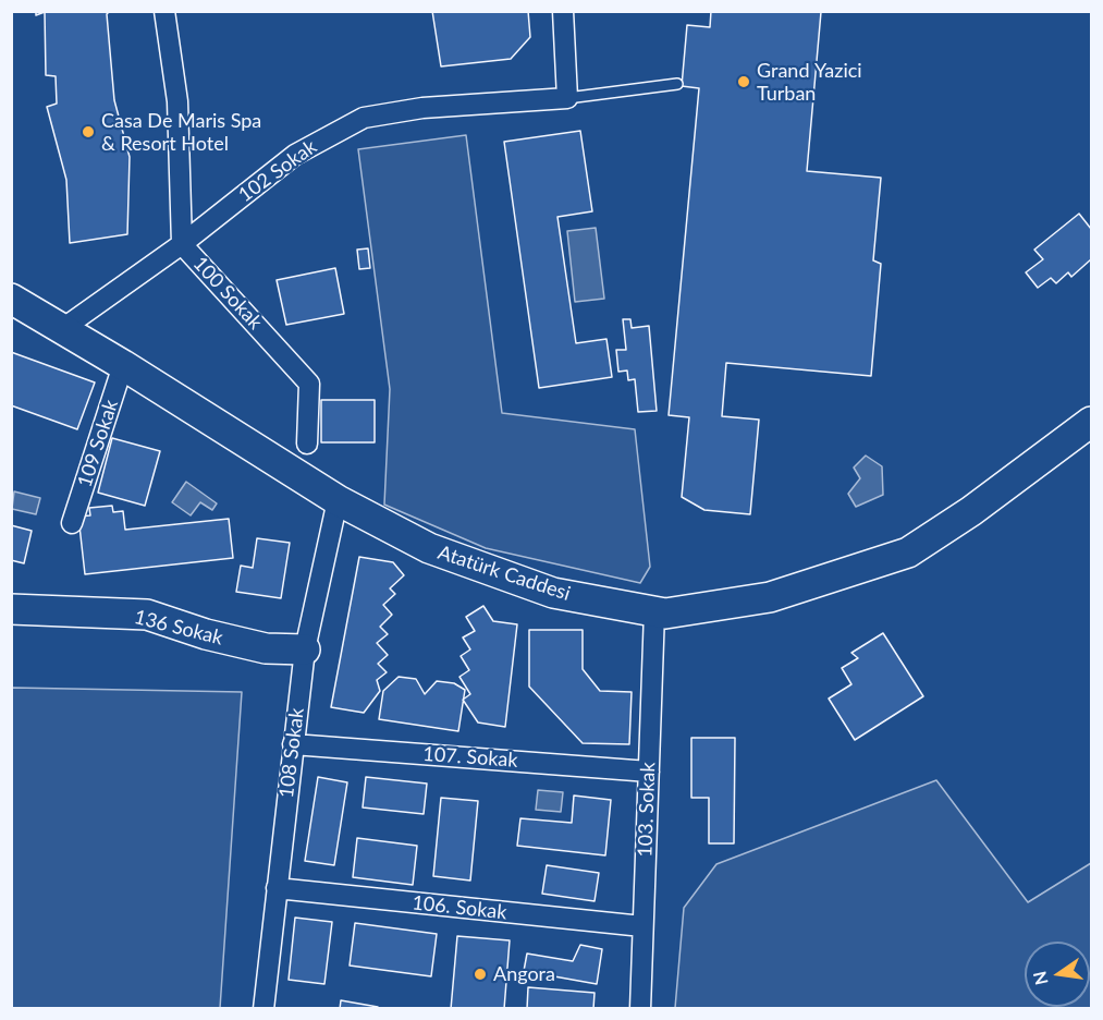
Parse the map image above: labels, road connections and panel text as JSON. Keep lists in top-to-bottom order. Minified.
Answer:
{"streets":{"street":["102 Sokak","100 Sokak","109 Sokak","Atatürk Caddesi","136 Sokak","108 Sokak","107. Sokak","103. Sokak","106. Sokak"]},"crossings":[["102 Sokak","100 Sokak"],["102 Sokak","Atatürk Caddesi"],["109 Sokak","Atatürk Caddesi"],["Atatürk Caddesi","108 Sokak"],["Atatürk Caddesi","103. Sokak"],["136 Sokak","108 Sokak"],["108 Sokak","107. Sokak"],["108 Sokak","106. Sokak"],["107. Sokak","103. Sokak"],["103. Sokak","106. Sokak"]],"places":["Grand Yazici Turban","Casa De Maris Spa & Resort Hotel","Angora"],"north":"left"}
